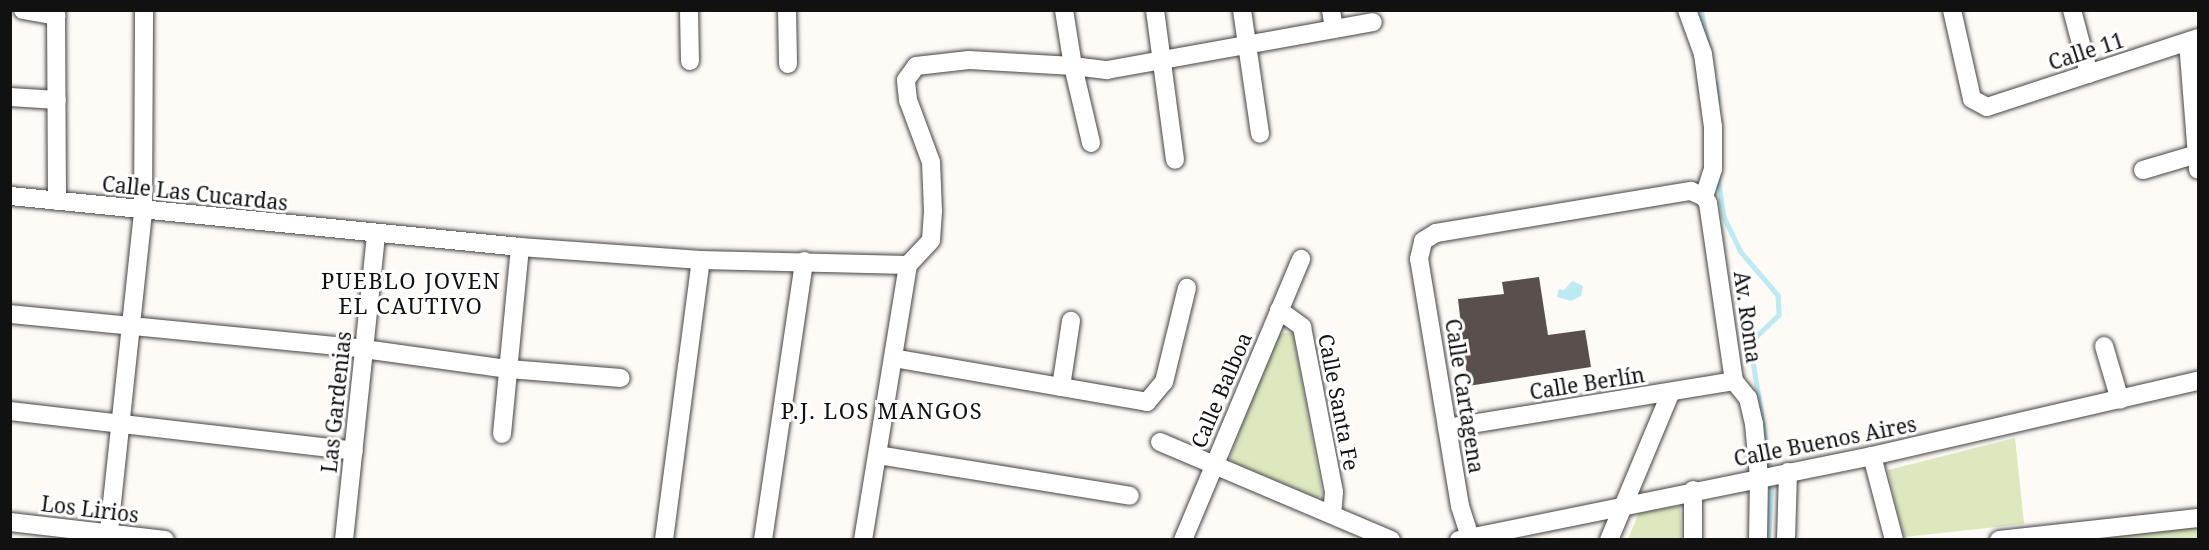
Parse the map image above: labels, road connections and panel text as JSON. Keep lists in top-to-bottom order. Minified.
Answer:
{"streets":{"street":["Calle 11","Calle Las Cucardas","Av. Roma","Calle Berlín","Calle Balboa","Calle Cartagena","Las Gardenias","Calle Santa Fe","Calle Buenos Aires","Los Lirios"]},"crossings":[["Calle Las Cucardas","Las Gardenias"],["Av. Roma","Calle Berlín"],["Av. Roma","Calle Cartagena"],["Av. Roma","Calle Buenos Aires"],["Calle Berlín","Calle Cartagena"],["Calle Balboa","Calle Santa Fe"],["Calle Cartagena","Calle Buenos Aires"]],"districts":["PUEBLO JOVEN EL CAUTIVO","P.J. LOS MANGOS"]}
